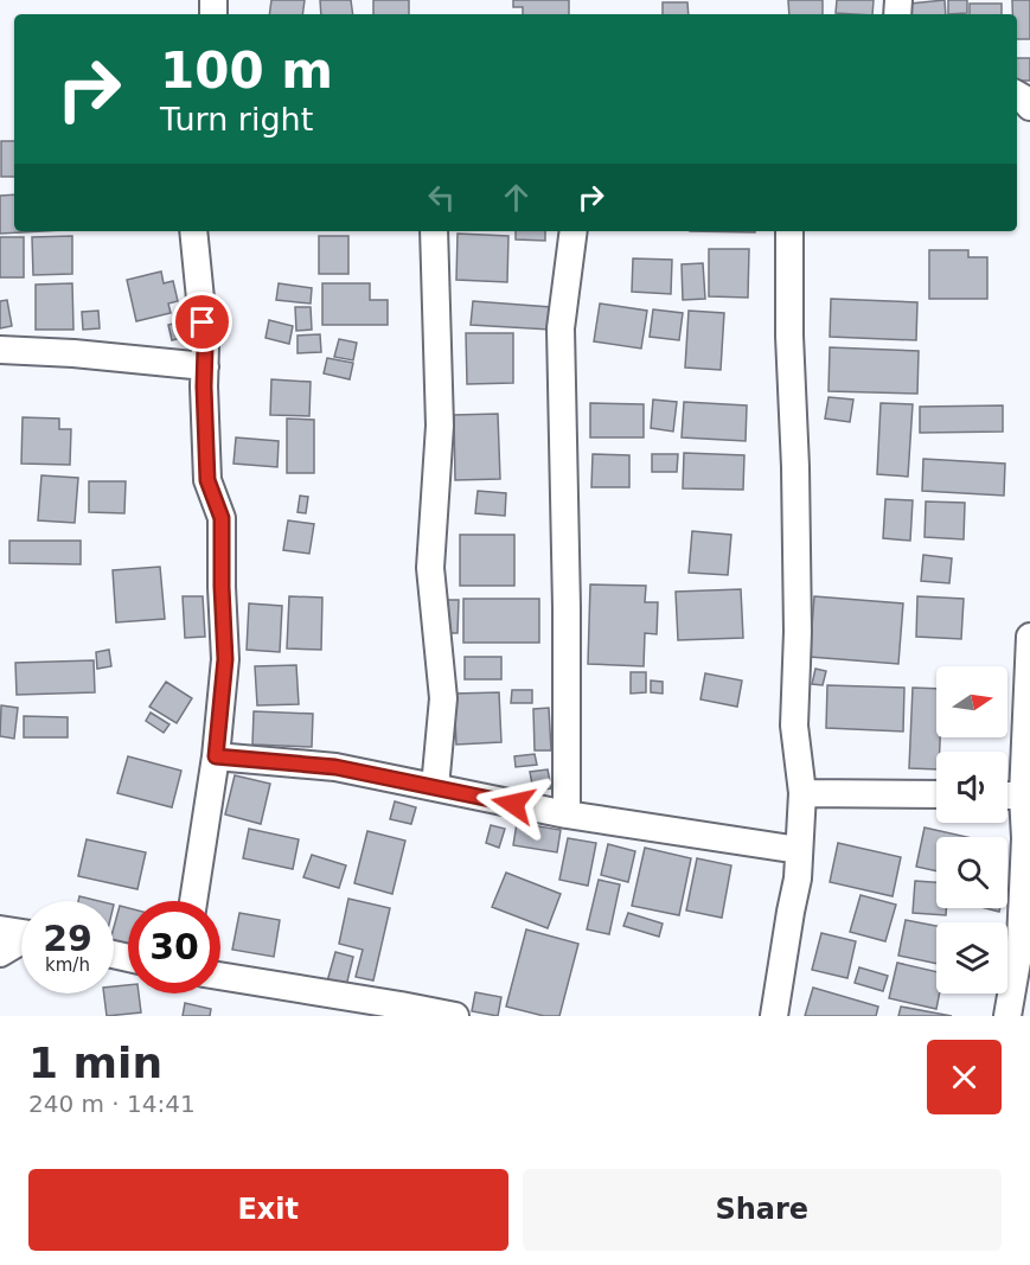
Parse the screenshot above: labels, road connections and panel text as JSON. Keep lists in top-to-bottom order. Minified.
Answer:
{"north":"right","page":{"turn":["100 m","Turn right"],"speed":"29 km/h","limit":"30","heading":["1 min","240 m · 14:41"],"buttons":["Exit","Share"]}}
